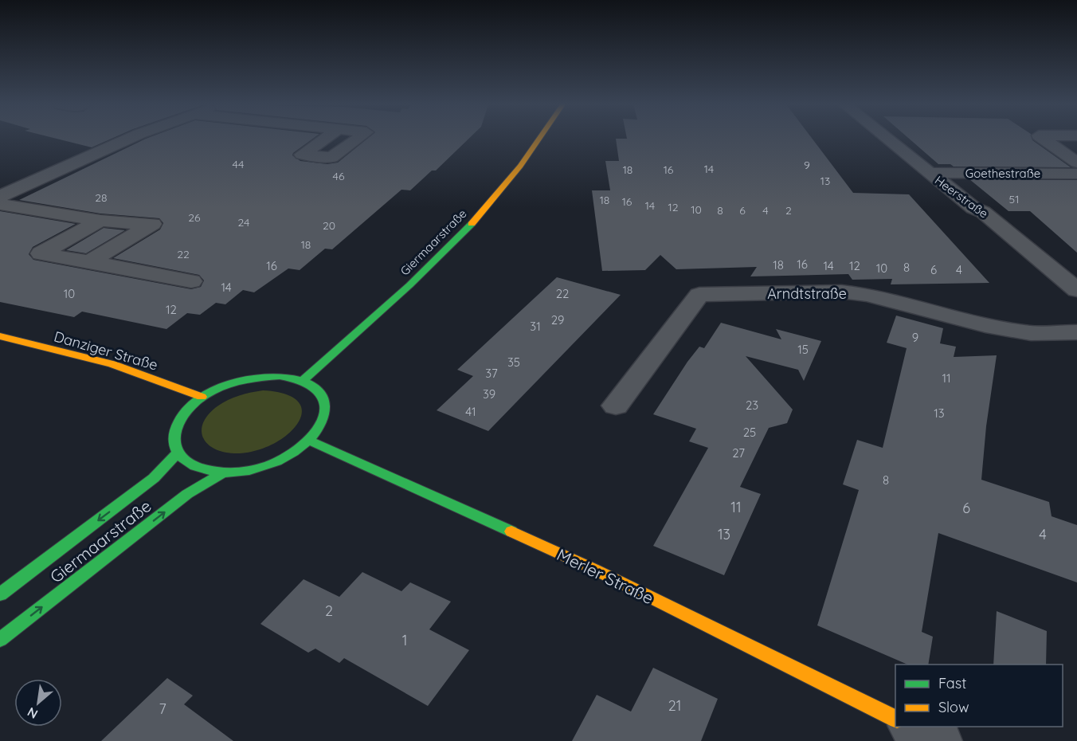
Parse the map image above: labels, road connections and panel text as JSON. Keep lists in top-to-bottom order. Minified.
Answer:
{"streets":{"main road":["Giermaarstraße","Danziger Straße","Merler Straße"],"street":["Goethestraße","Heerstraße","Arndtstraße"]},"crossings":[["Goethestraße","Heerstraße"],["Giermaarstraße","Danziger Straße"],["Giermaarstraße","Merler Straße"],["Danziger Straße","Merler Straße"]],"house_numbers":["44","9","14","18","16","46","13","28","51","18","16","14","12","10","8","6","4","2","26","24","20","18","22","16","18","16","14","12","8","10","6","4","14","10","22","12","29","31","9","15","35","37","11","39","23","41","13","25","27","8","11","6","13","4","2","1","21","7"],"legend":["Fast","Slow"],"north":"bottom left"}
